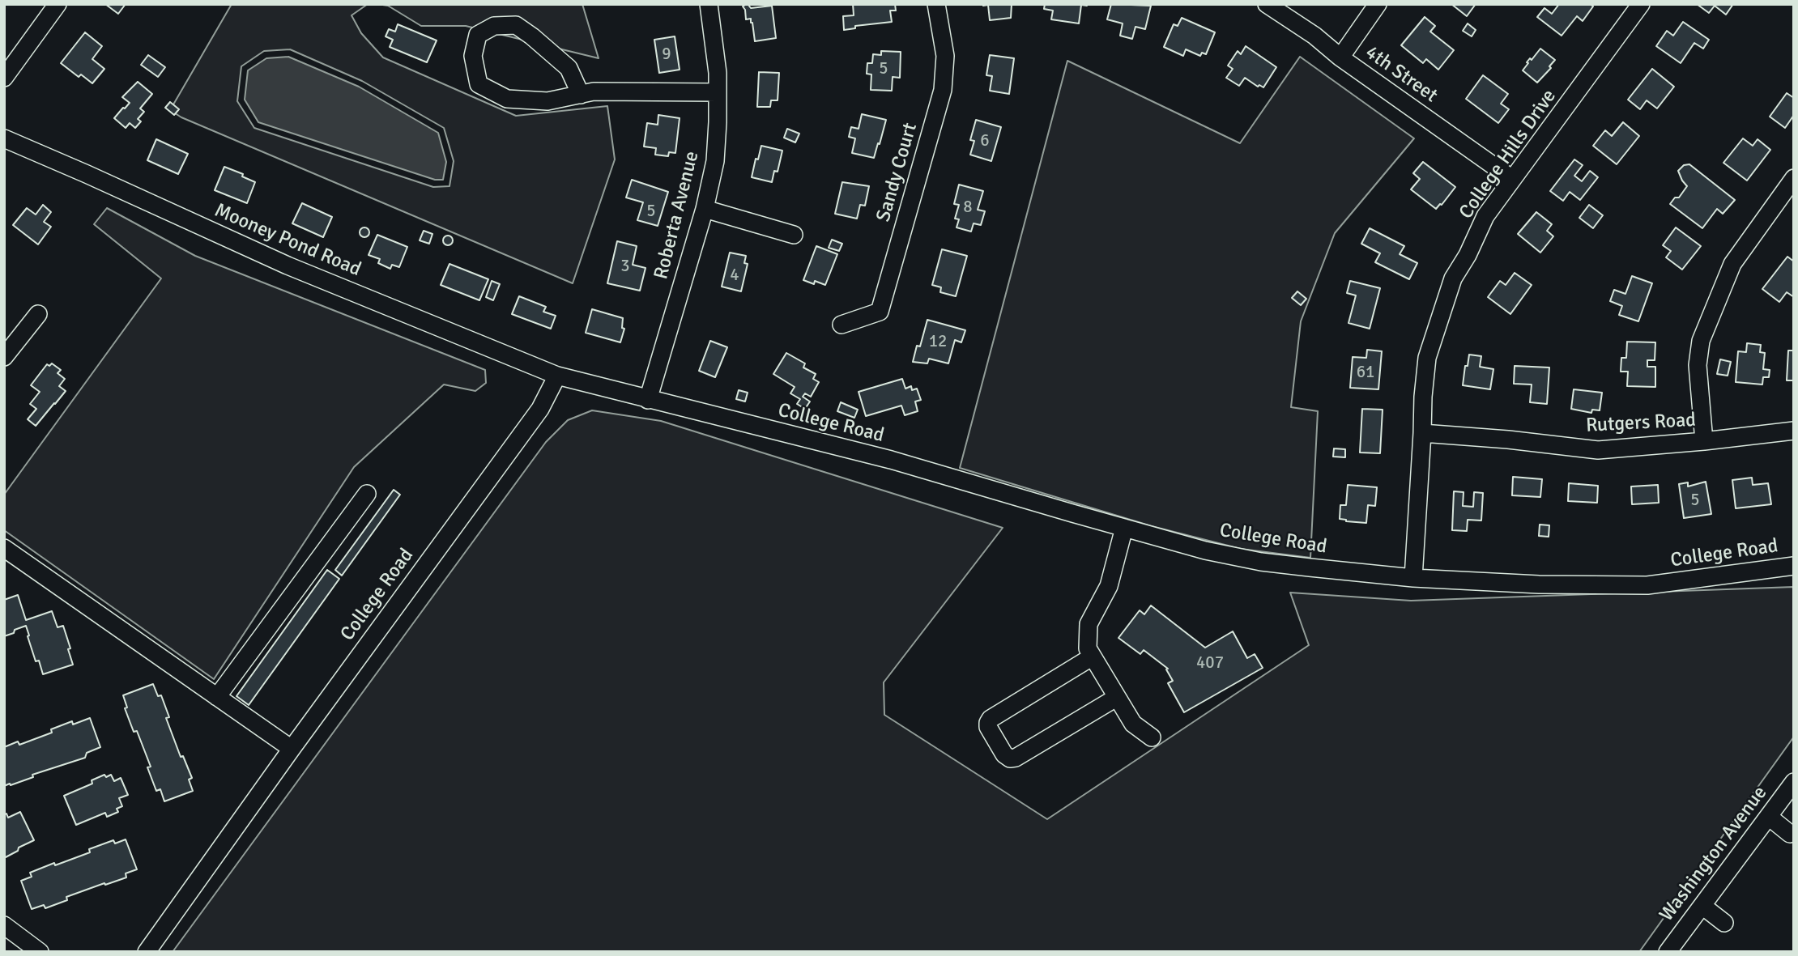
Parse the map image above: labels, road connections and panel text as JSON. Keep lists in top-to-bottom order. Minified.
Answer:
{"streets":{"street":["4th Street","College Hills Drive","Sandy Court","Roberta Avenue","Mooney Pond Road","College Road","Rutgers Road","Washington Avenue"]},"crossings":[["4th Street","College Hills Drive"],["College Hills Drive","College Road"],["College Hills Drive","Rutgers Road"],["Roberta Avenue","College Road"],["Mooney Pond Road","College Road"]],"house_numbers":["9","5","6","8","5","3","4","12","61","5","407"]}
